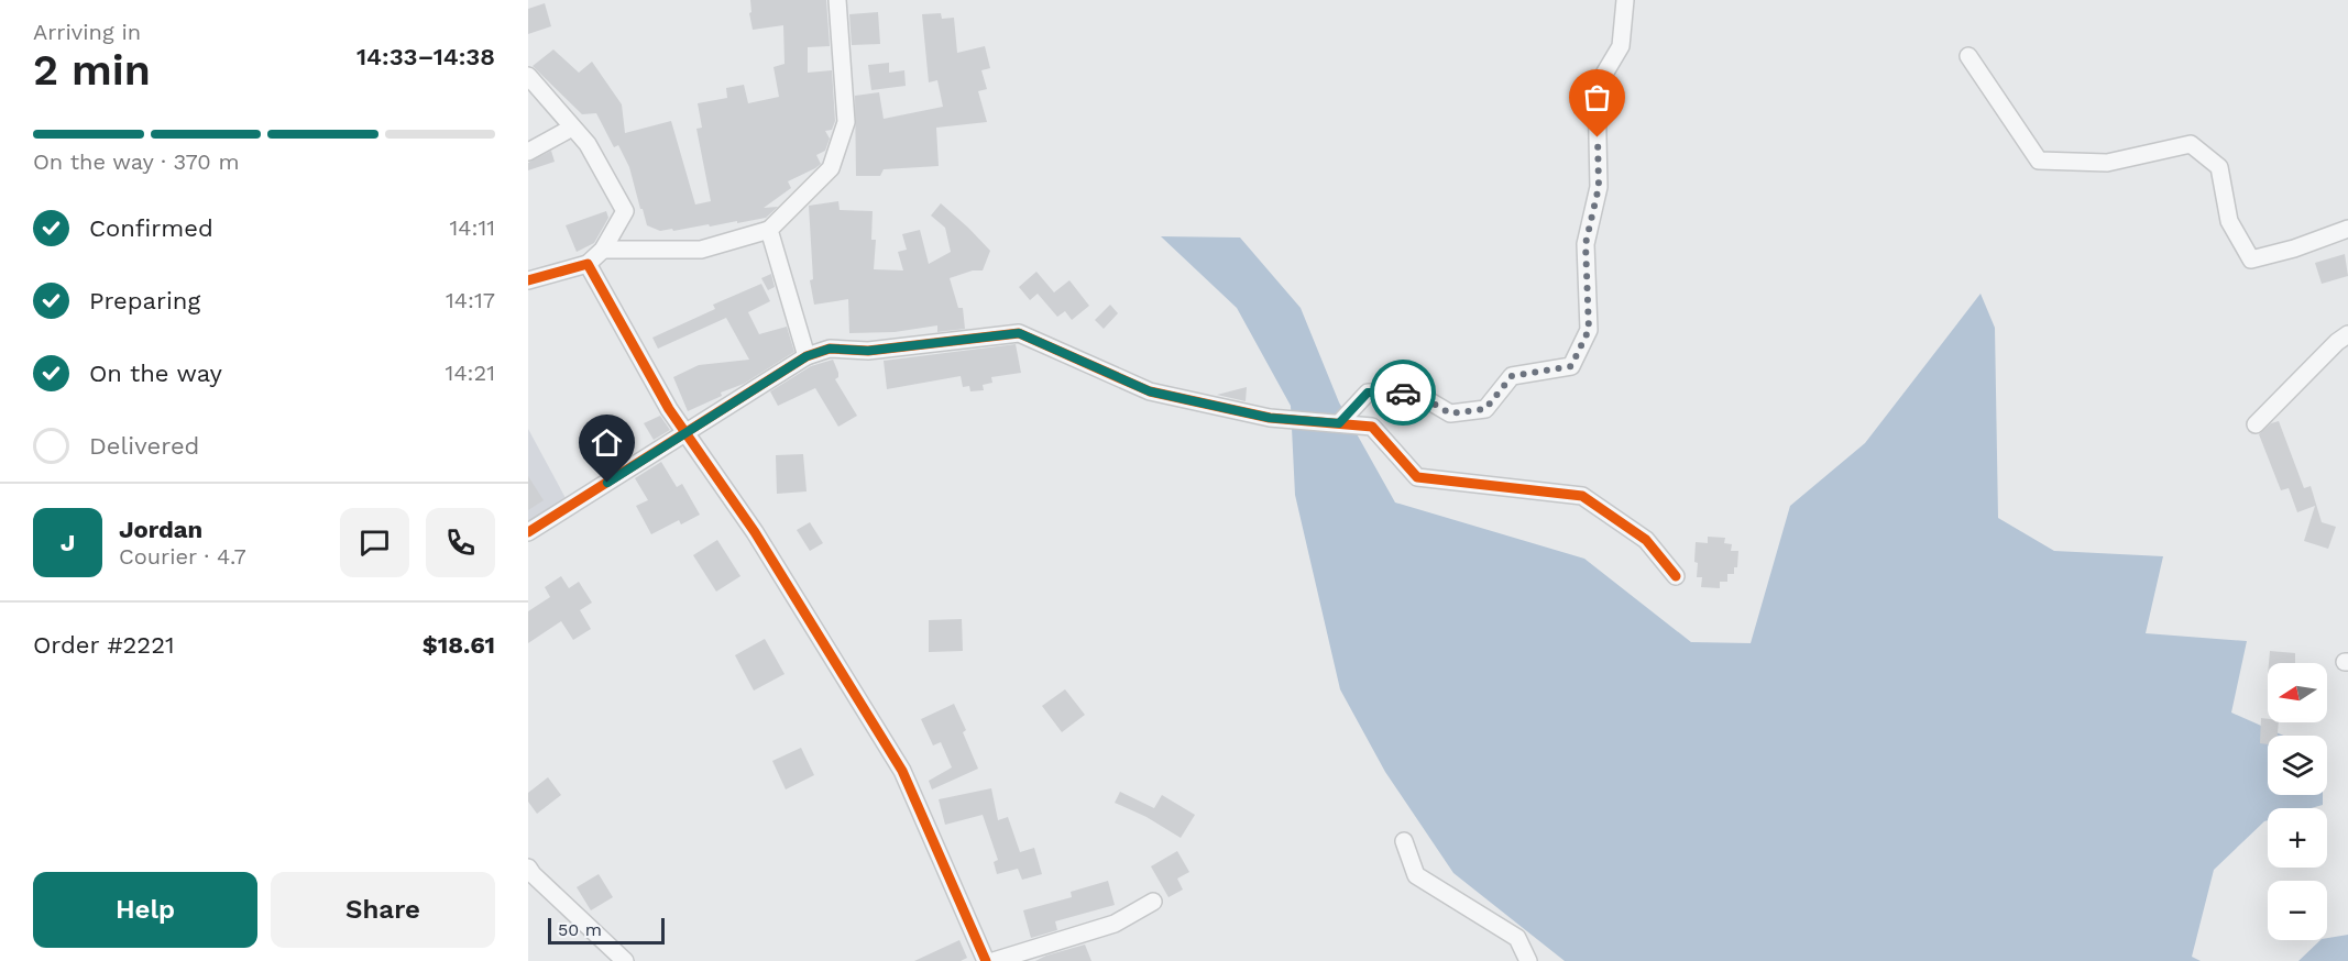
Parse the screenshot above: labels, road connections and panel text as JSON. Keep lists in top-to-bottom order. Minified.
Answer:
{"scale_bar":"50 m","north":"left","page":{"heading":["2 min","Arriving in","14:33–14:38"],"panel":["Jordan","Courier · 4.7","Order #2221","$18.61"],"bar":"On the way · 370 m","list":[["Confirmed","14:11"],["Preparing","14:17"],["On the way","14:21"],"Delivered"],"round":"J","map_buttons":["+","−"],"buttons":["Help","Share"],"scale":"50 m"}}
